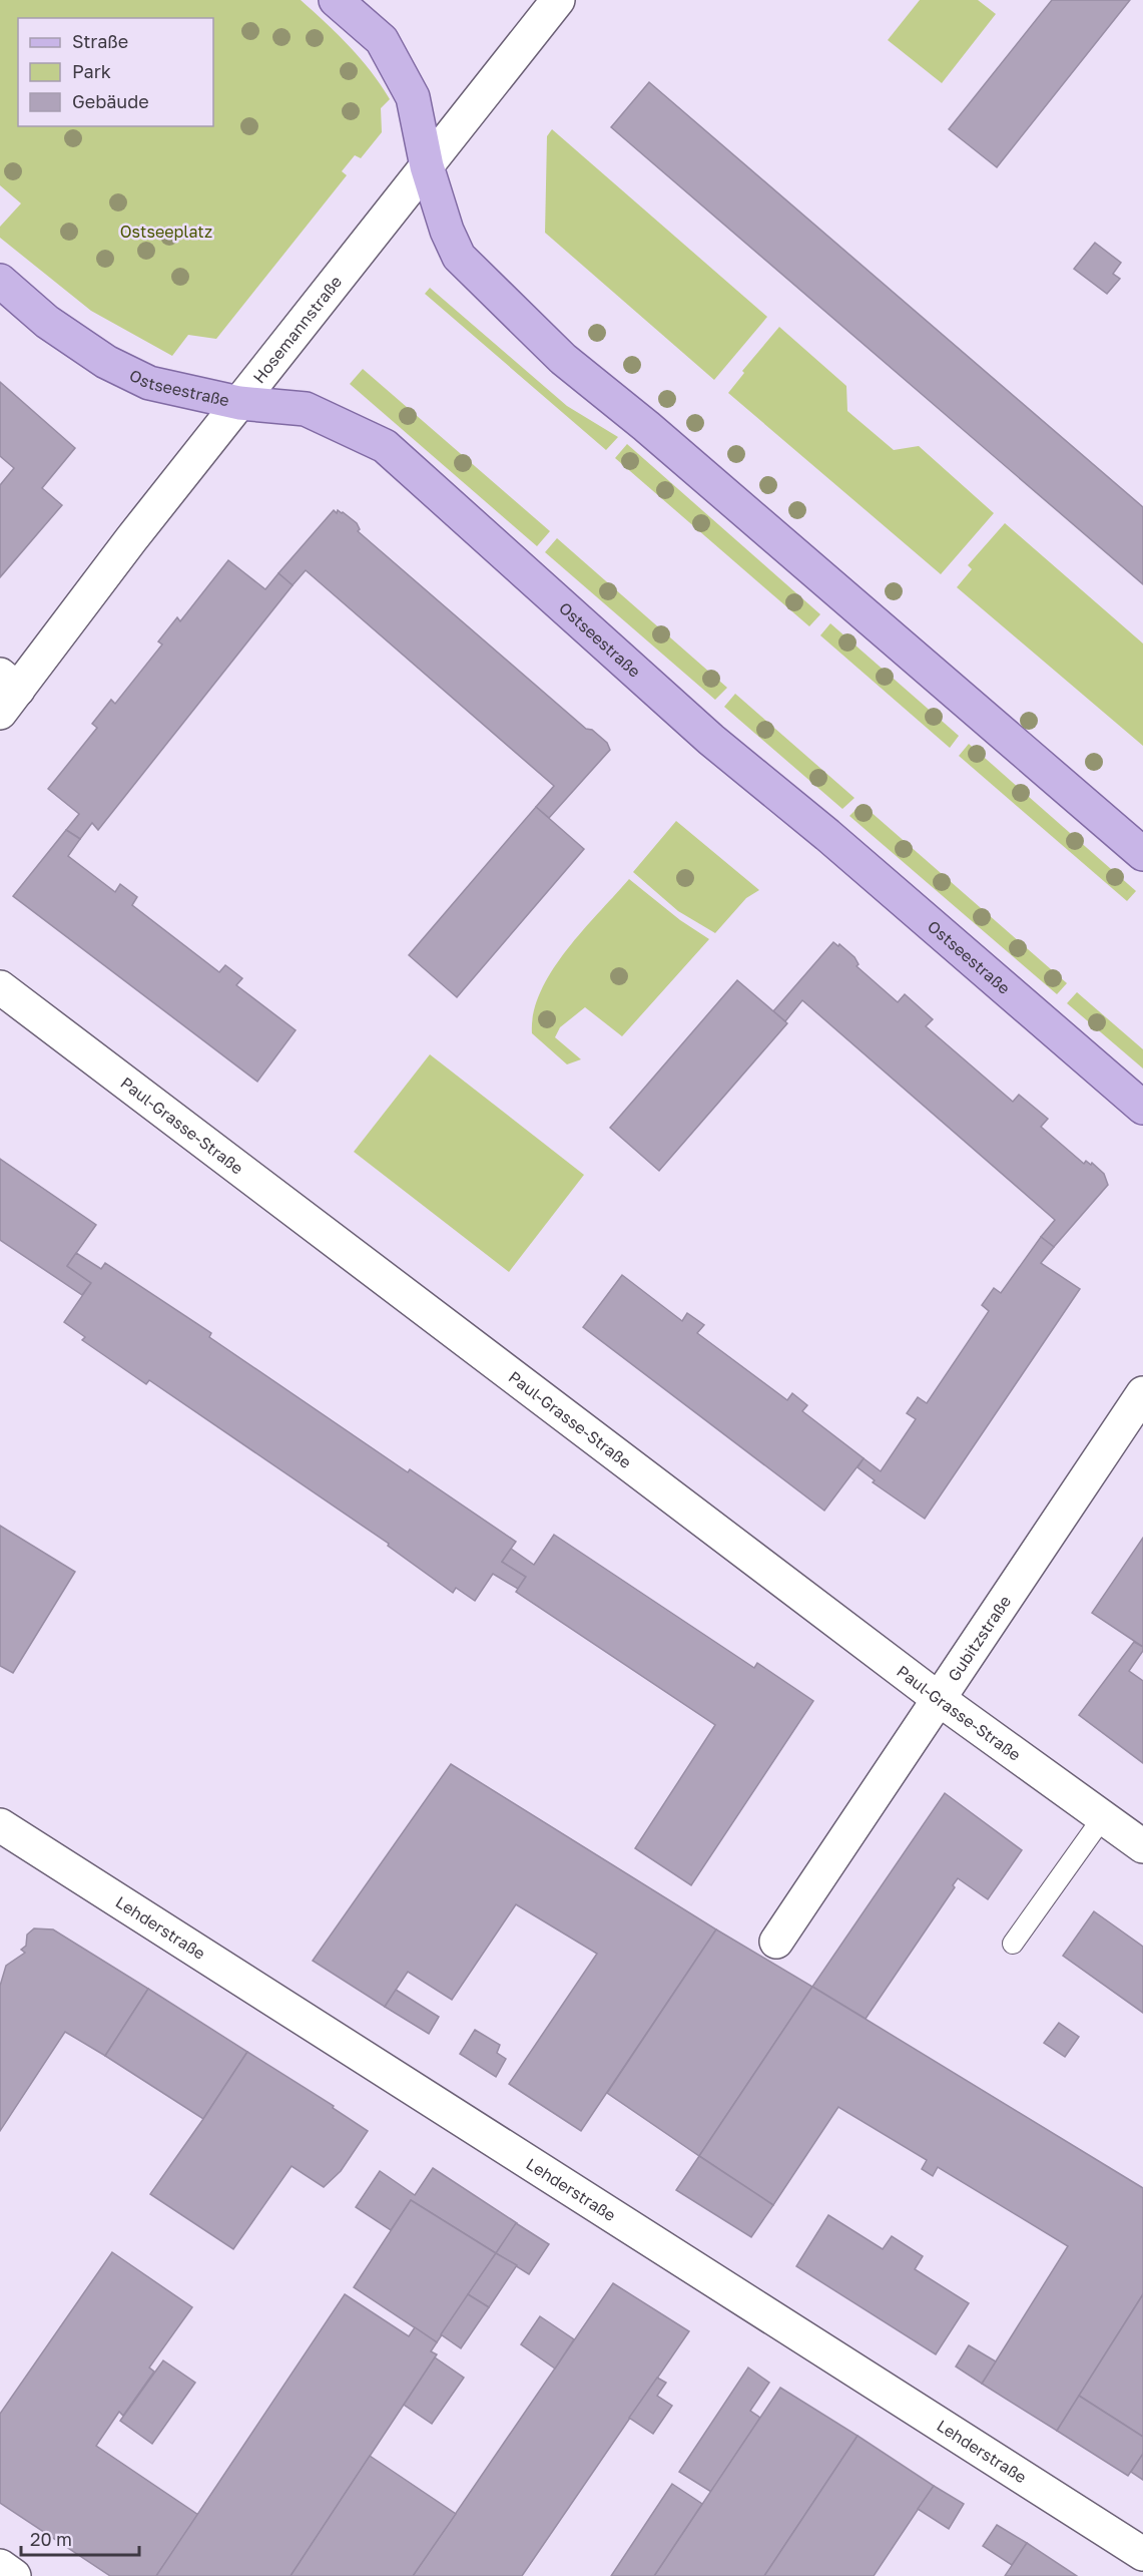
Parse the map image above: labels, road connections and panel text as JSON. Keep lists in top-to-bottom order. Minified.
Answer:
{"streets":{"main road":["Ostseestraße"],"street":["Hosemannstraße","Paul-Grasse-Straße","Gubitzstraße","Lehderstraße"]},"crossings":[["Hosemannstraße","Ostseestraße"],["Paul-Grasse-Straße","Gubitzstraße"]],"parks":["Ostseeplatz"],"legend":["Straße","Park","Gebäude"],"scale_bar":"20 m"}
